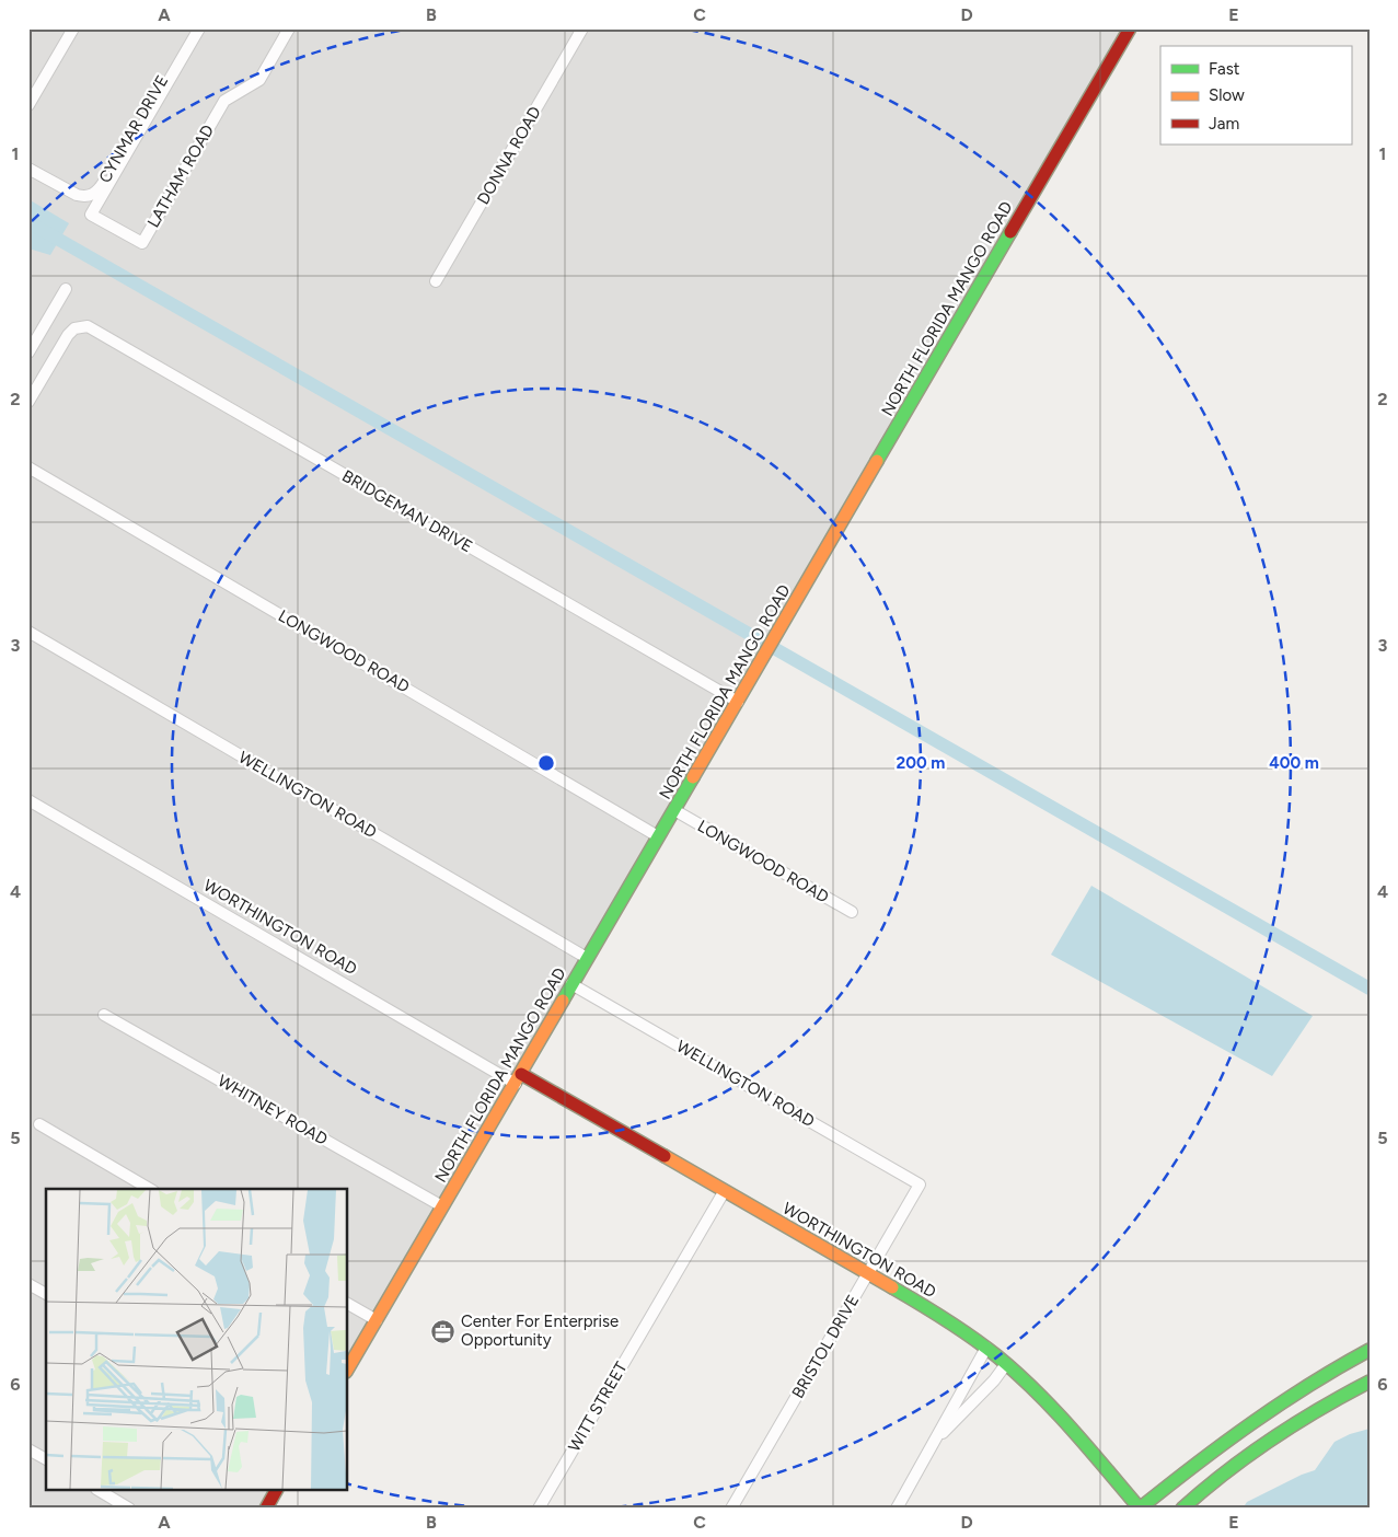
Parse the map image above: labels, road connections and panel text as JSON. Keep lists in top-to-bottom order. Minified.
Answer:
{"streets":{"street":["CYNMAR DRIVE","DONNA ROAD","LATHAM ROAD","NORTH FLORIDA MANGO ROAD","BRIDGEMAN DRIVE","LONGWOOD ROAD","WELLINGTON ROAD","WORTHINGTON ROAD","WHITNEY ROAD","BRISTOL DRIVE","WITT STREET"]},"crossings":[["NORTH FLORIDA MANGO ROAD","BRIDGEMAN DRIVE"],["NORTH FLORIDA MANGO ROAD","LONGWOOD ROAD"],["NORTH FLORIDA MANGO ROAD","WELLINGTON ROAD"],["NORTH FLORIDA MANGO ROAD","WORTHINGTON ROAD"],["NORTH FLORIDA MANGO ROAD","WHITNEY ROAD"],["WELLINGTON ROAD","BRISTOL DRIVE"],["WORTHINGTON ROAD","BRISTOL DRIVE"],["WORTHINGTON ROAD","WITT STREET"]],"places":{"office":["Center For Enterprise Opportunity"]},"legend":["Fast","Slow","Jam"],"grid":{"columns":["A","B","C","D","E"],"rows":["1","2","3","4","5","6"]},"rings":["200 m","400 m"]}
